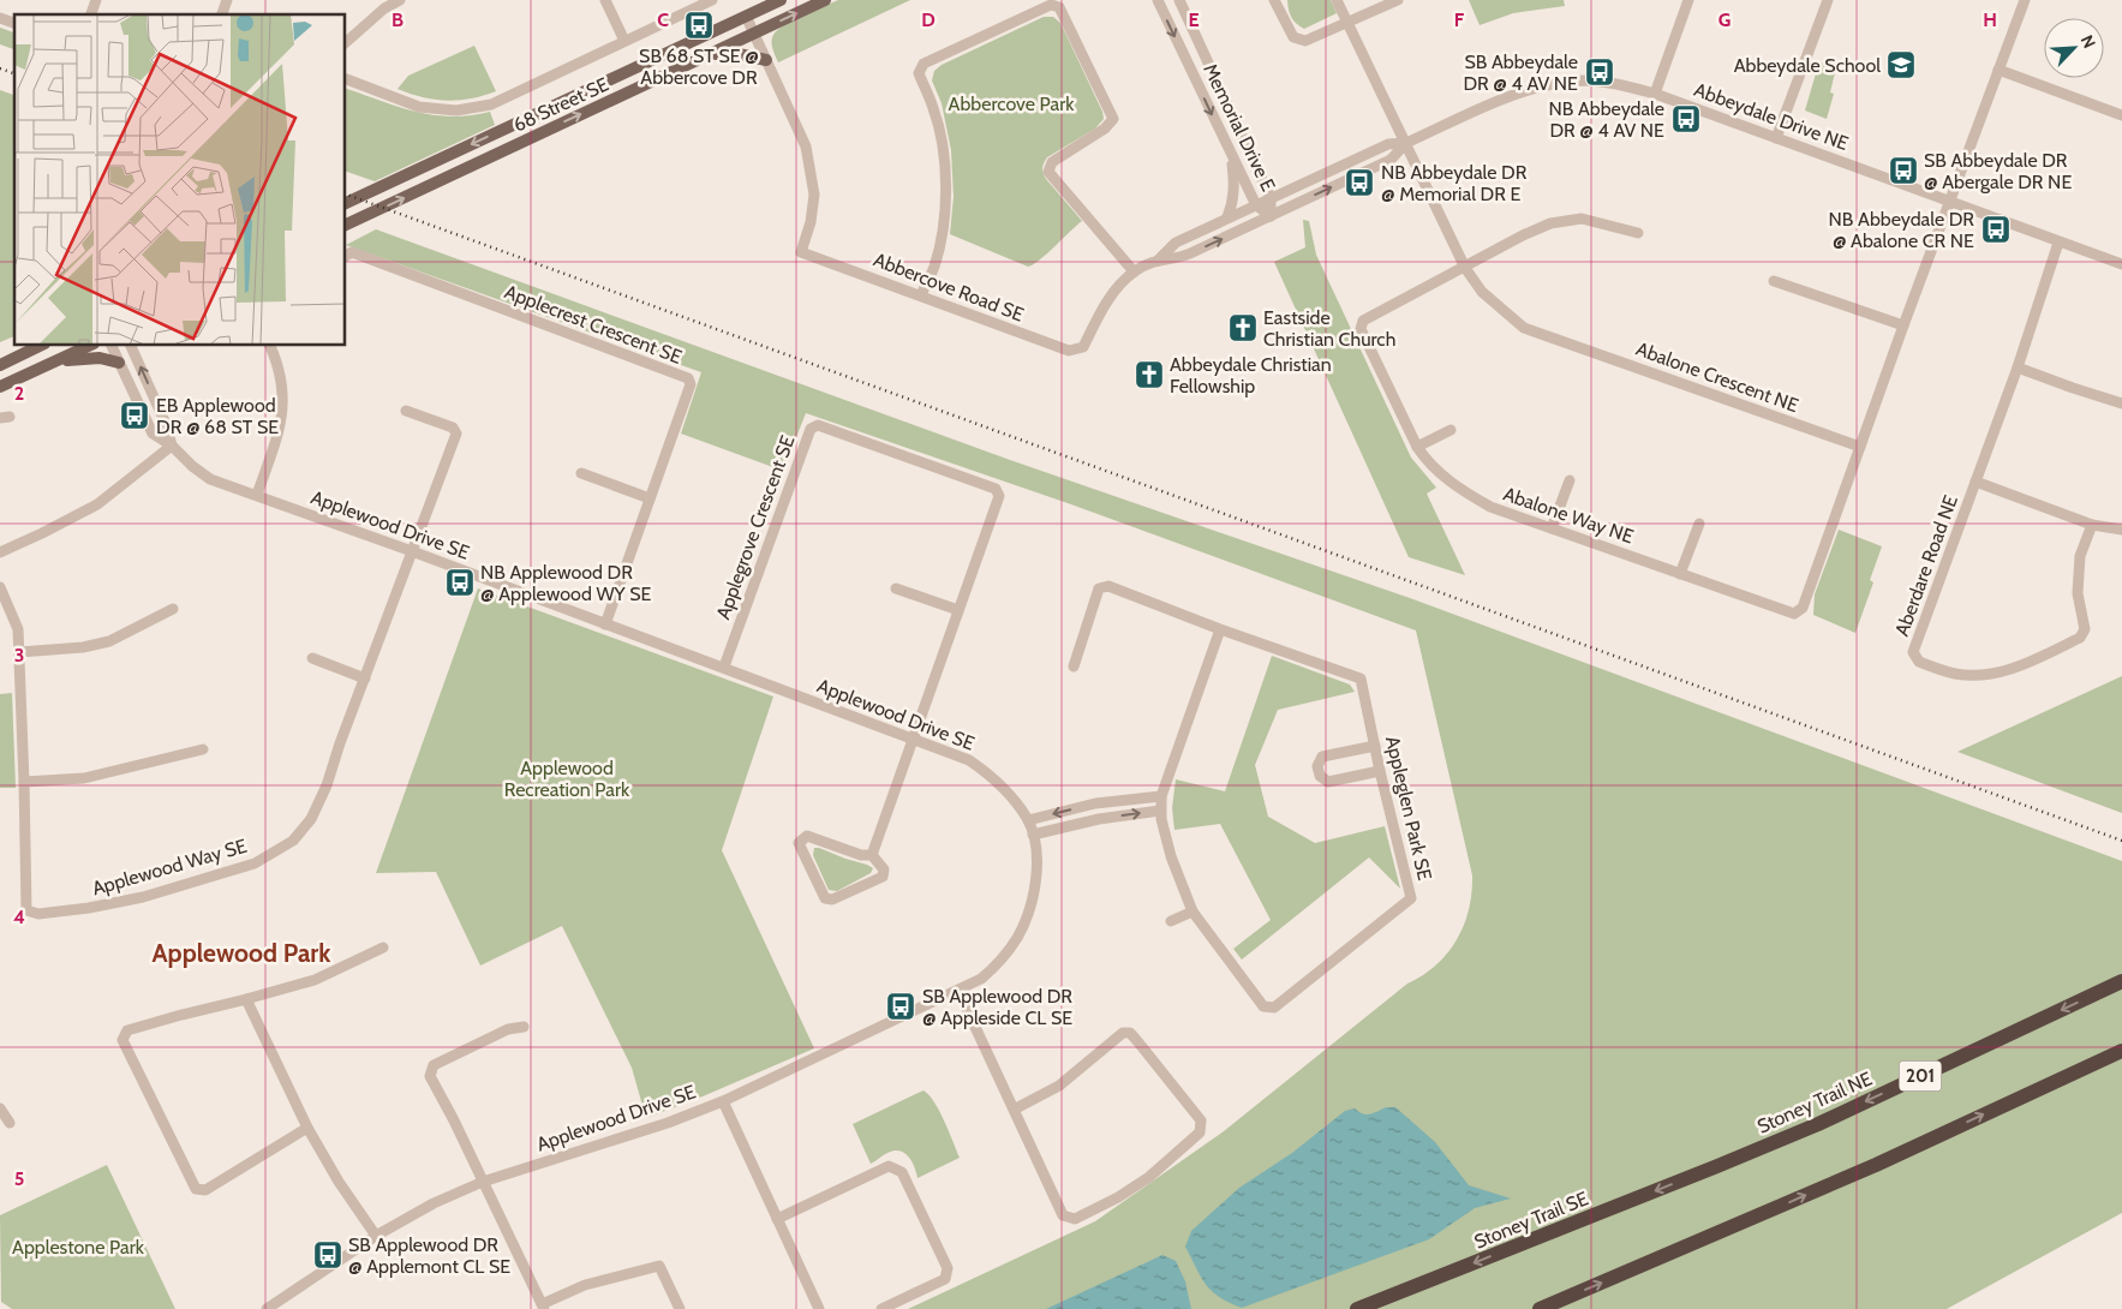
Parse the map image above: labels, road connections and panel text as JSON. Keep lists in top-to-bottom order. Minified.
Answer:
{"streets":{"highway":["201","Stoney Trail NE","Stoney Trail SE"],"main road":["68 Street SE"],"street":["Abbeydale Drive NE","Memorial Drive E","Abbercove Road SE","Applecrest Crescent SE","Abalone Crescent NE","Abalone Way NE","Applewood Drive SE","Applegrove Crescent SE","Aberdare Road NE","Appleglen Park SE","Applewood Way SE"]},"crossings":[["Abbeydale Drive NE","Memorial Drive E"],["Abbeydale Drive NE","Abalone Crescent NE"],["Abbeydale Drive NE","Aberdare Road NE"],["Applecrest Crescent SE","Applewood Drive SE"],["Abalone Crescent NE","Abalone Way NE"],["Applewood Drive SE","Applegrove Crescent SE"],["Applewood Drive SE","Applewood Way SE"],["Stoney Trail NE","Stoney Trail SE"]],"districts":["Applewood Park"],"parks":["Abbercove Park","Applewood Recreation Park","Applestone Park"],"places":{"bus stop":["SB 68 ST SE @ Abbercove DR","SB Abbeydale DR @ 4 AV NE","NB Abbeydale DR @ 4 AV NE","SB Abbeydale DR @ Abergale DR NE","NB Abbeydale DR @ Memorial DR E","NB Abbeydale DR @ Abalone CR NE","EB Applewood DR @ 68 ST SE","NB Applewood DR @ Applewood WY SE","SB Applewood DR @ Appleside CL SE","SB Applewood DR @ Applemont CL SE"],"school or university":["Abbeydale School"],"church":["Eastside Christian Church","Abbeydale Christian Fellowship"]},"north":"top right","grid":{"columns":["B","C","D","E","F","G","H"],"rows":["2","3","4","5"]}}
